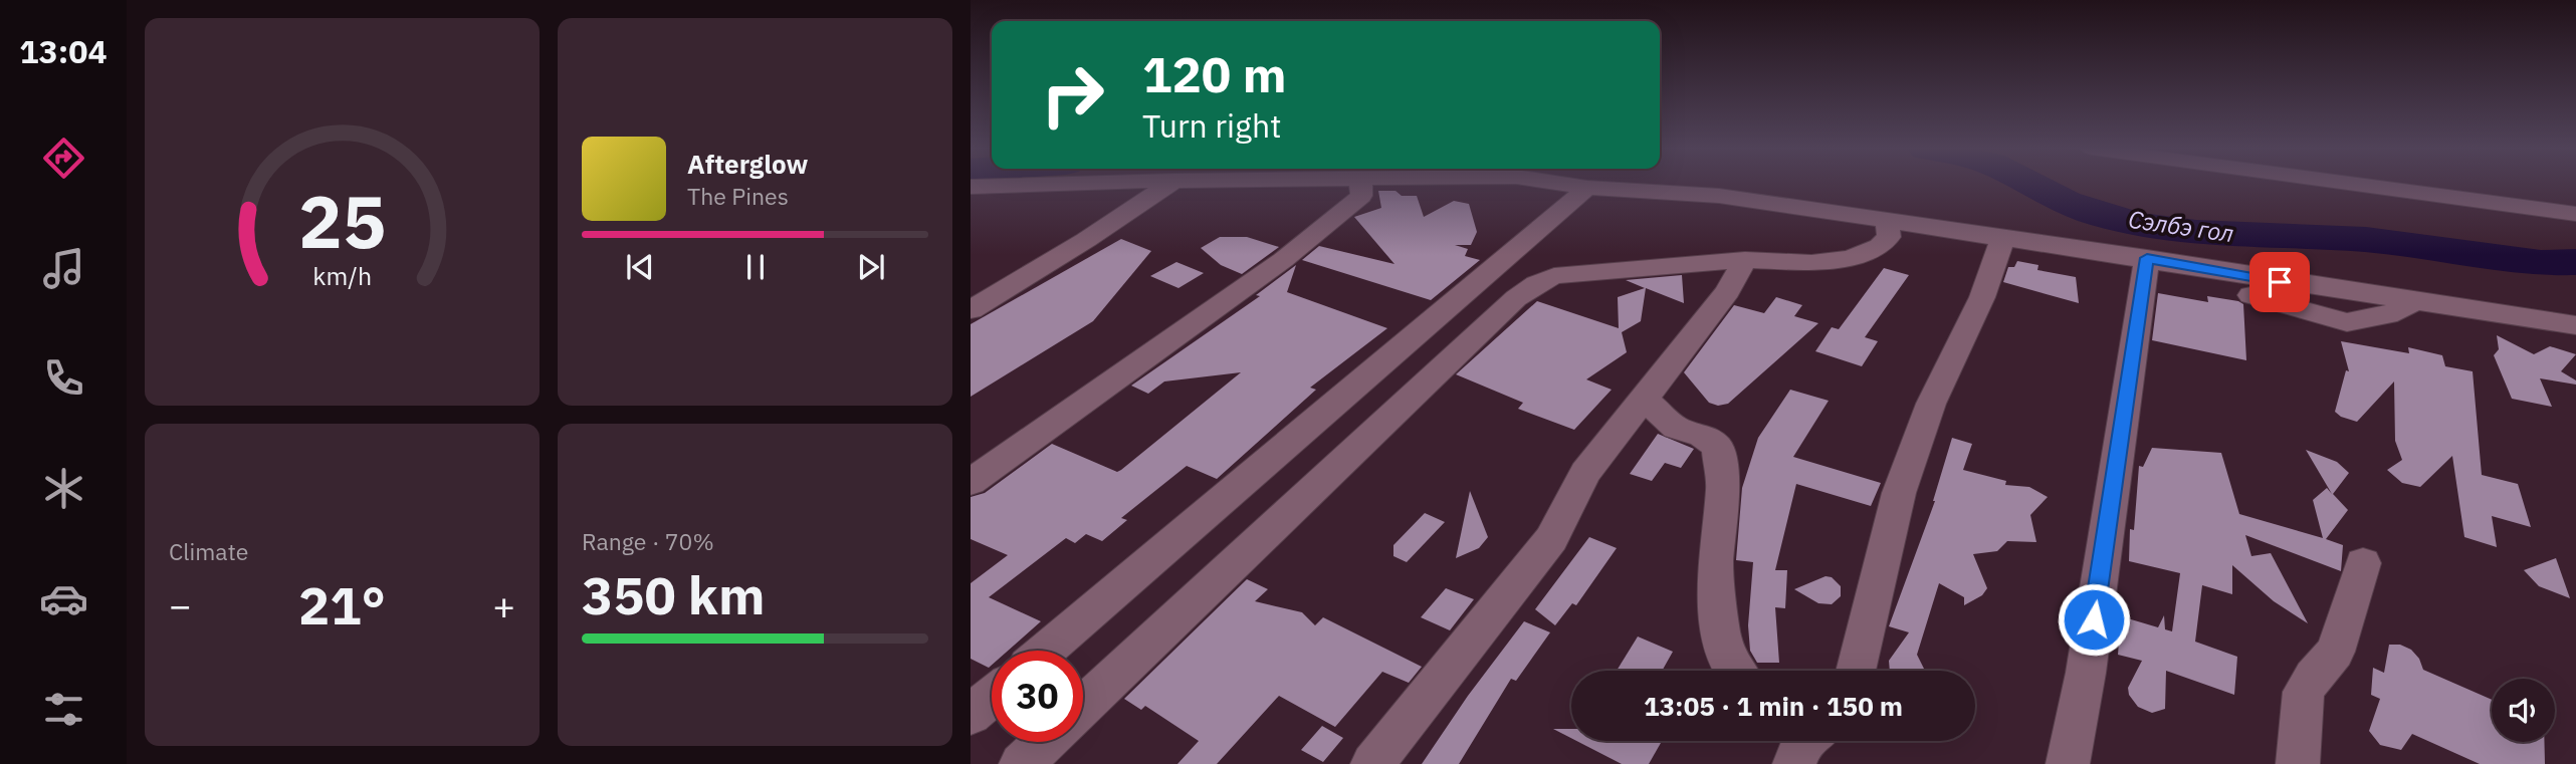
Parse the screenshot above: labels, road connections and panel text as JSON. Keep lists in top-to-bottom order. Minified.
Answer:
{"water":["Сэлбэ гол"],"page":{"tabs":"13:04","turn":["120 m","Turn right"],"song":["Afterglow","The Pines"],"tile":["Climate",["Range · 70%","350 km"]],"heat":["−","21°","+"],"limit":"30","trip":"13:05 · 1 min · 150 m","gauge":["25","km/h"]}}
